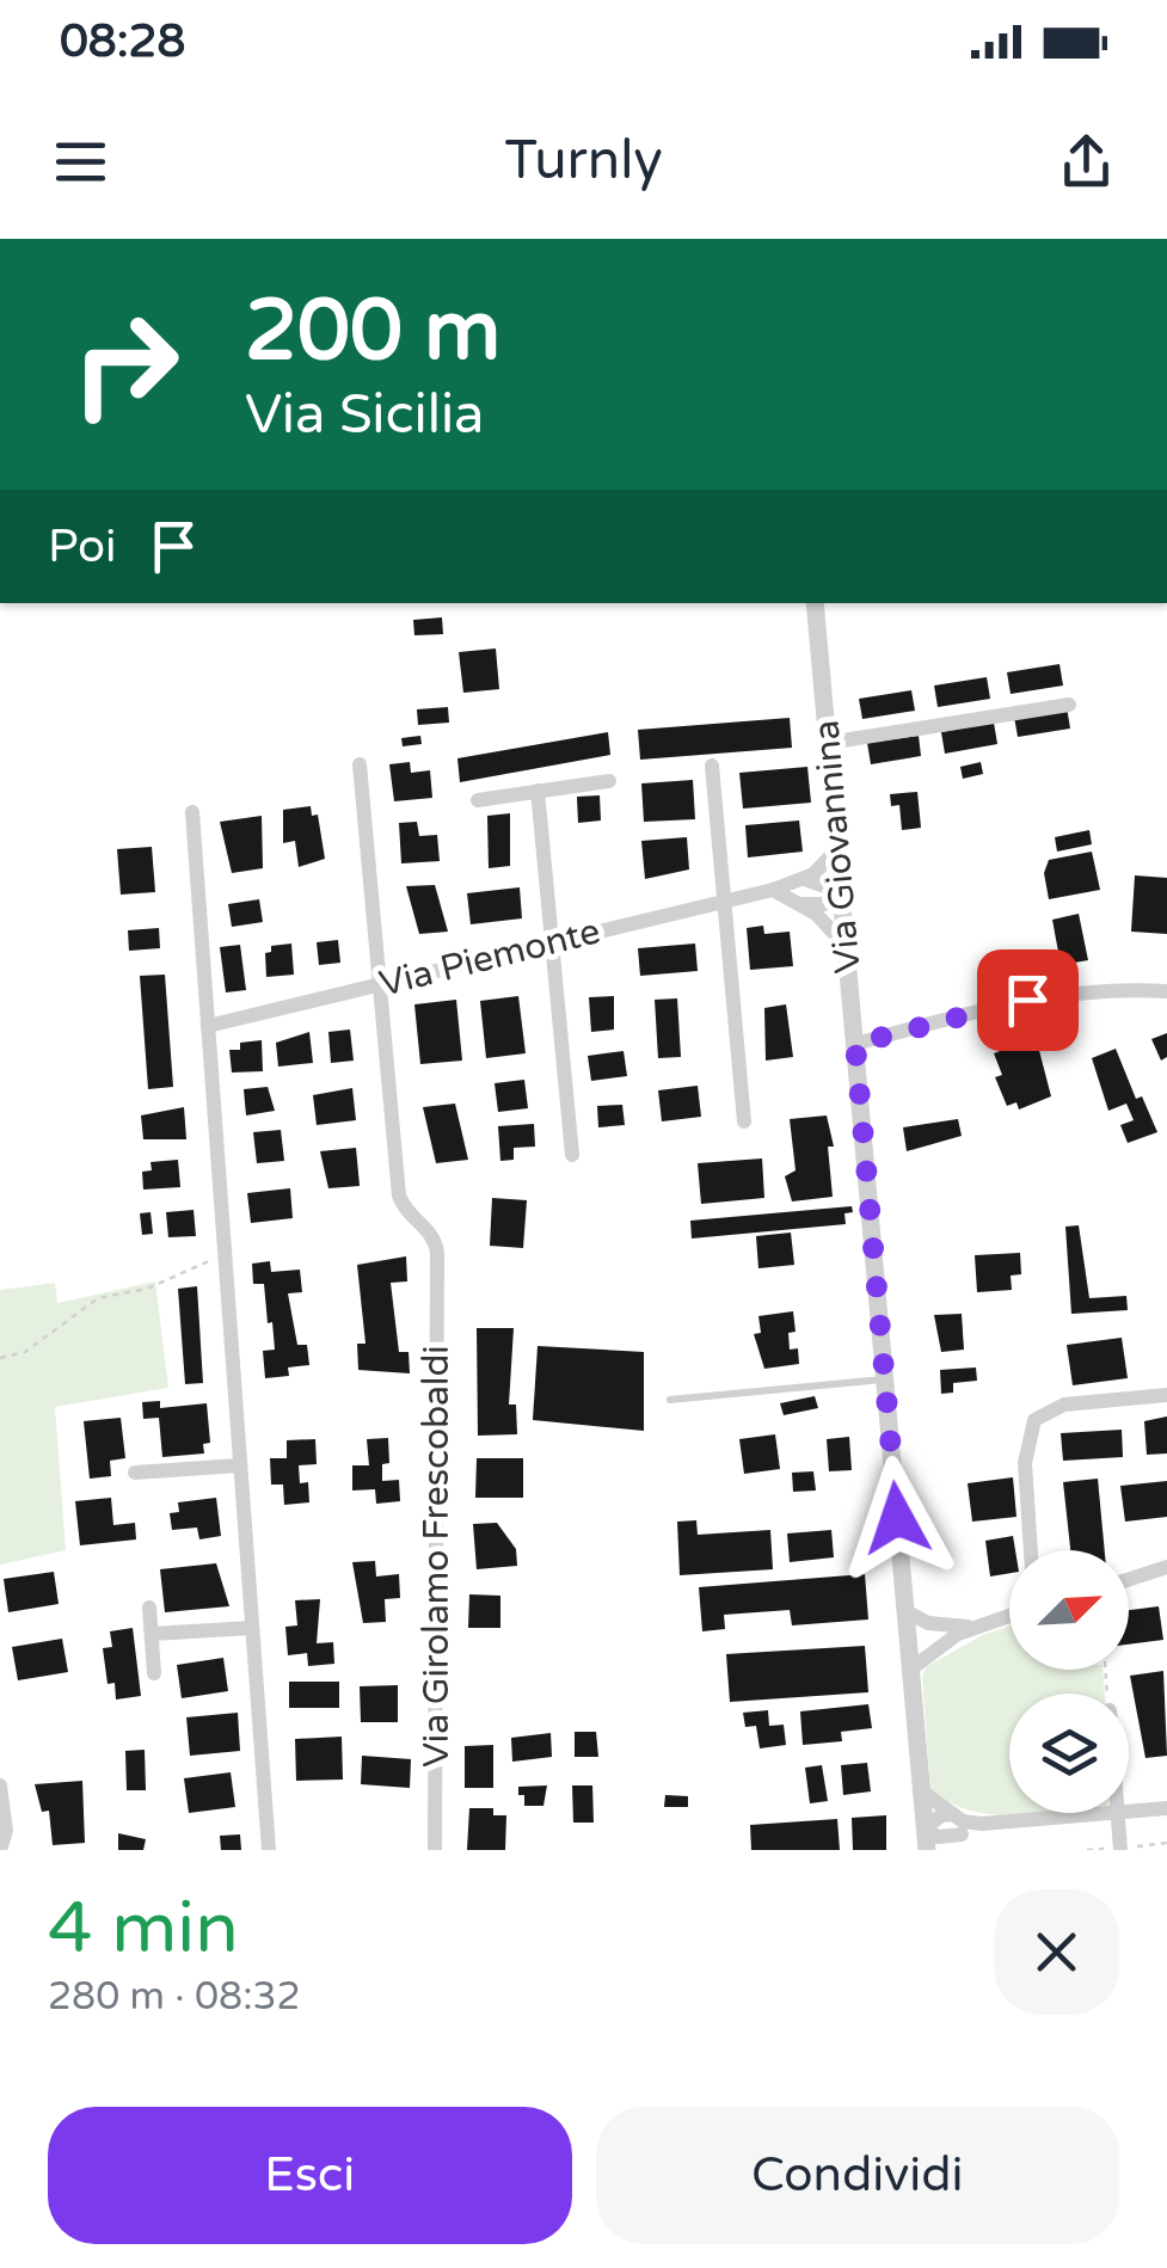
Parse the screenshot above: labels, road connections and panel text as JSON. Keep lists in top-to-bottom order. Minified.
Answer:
{"streets":{"street":["Via Giovannina","Via Piemonte","Via Girolamo Frescobaldi"]},"crossings":[["Via Giovannina","Via Piemonte"],["Via Piemonte","Via Girolamo Frescobaldi"]],"north":"top right","page":{"status":"08:28","header":"Turnly","turn":["200 m","Via Sicilia"],"then":"Poi","heading":["4 min","280 m · 08:32"],"buttons":["Esci","Condividi"]}}
